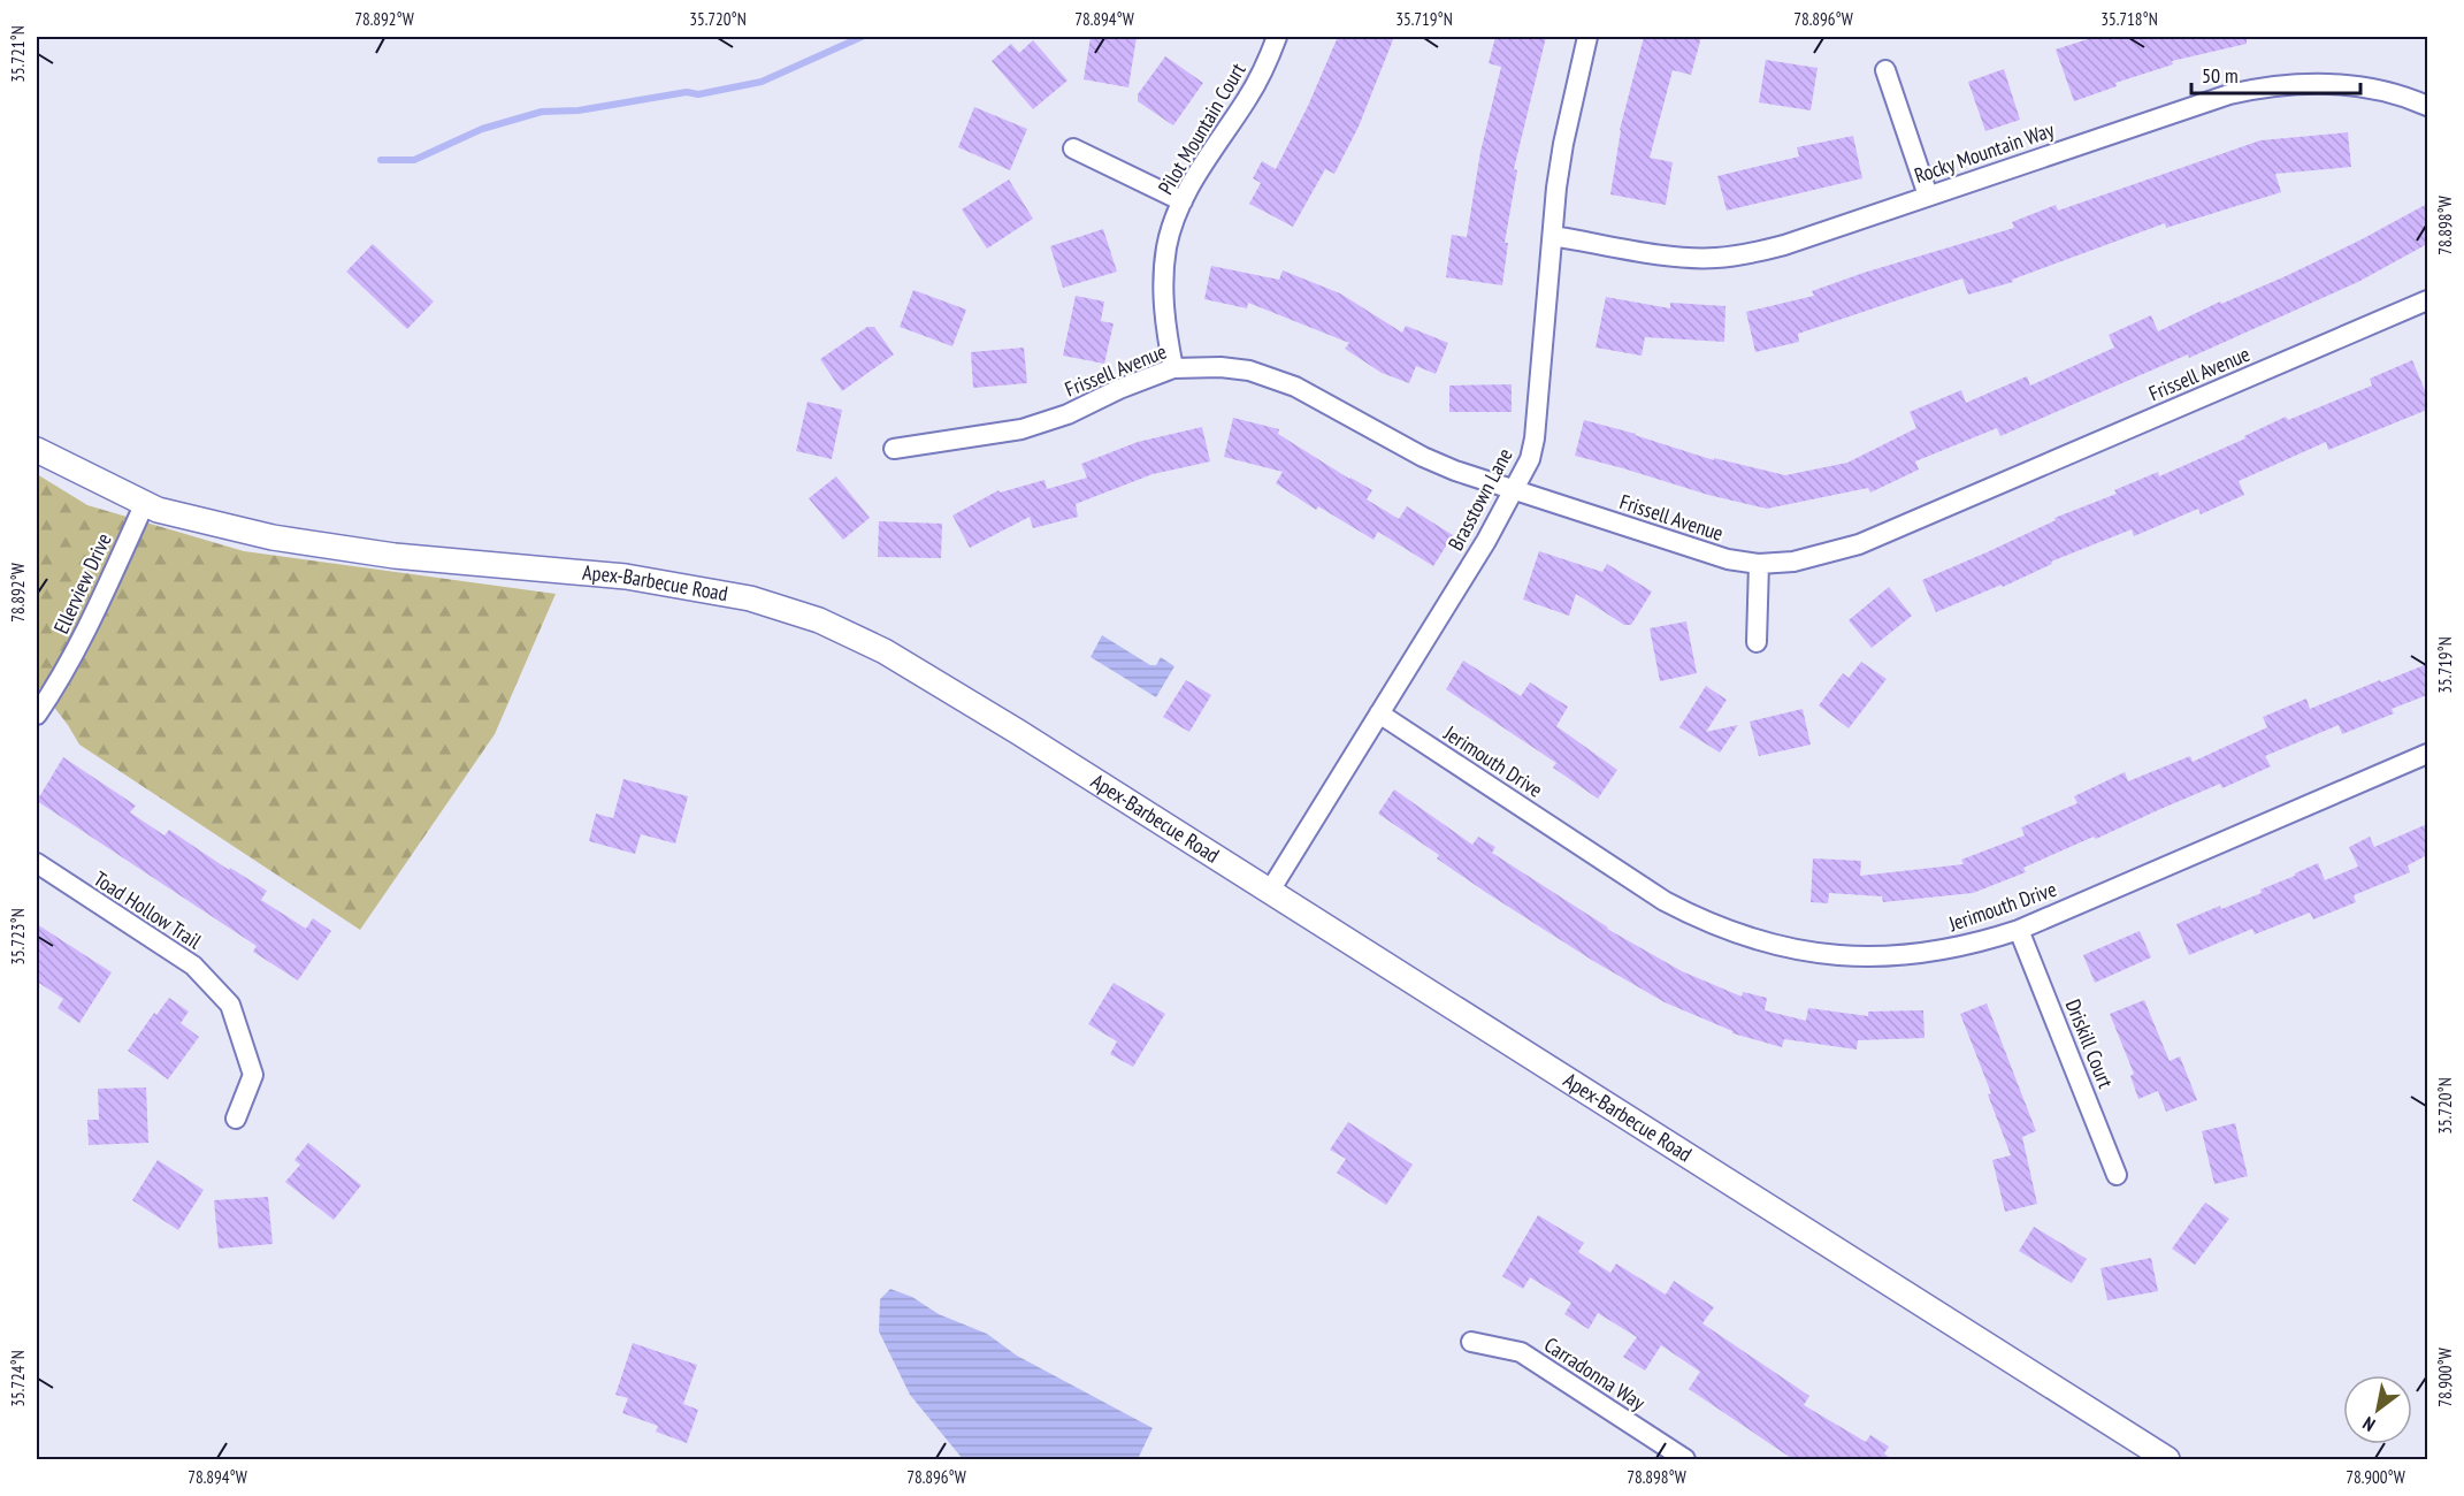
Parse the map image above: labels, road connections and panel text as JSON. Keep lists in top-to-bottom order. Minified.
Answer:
{"streets":{"street":["Pilot Mountain Court","Rocky Mountain Way","Frissell Avenue","Brasstown Lane","Ellerview Drive","Apex-Barbecue Road","Jerimouth Drive","Toad Hollow Trail","Driskill Court","Carradonna Way"]},"crossings":[["Pilot Mountain Court","Frissell Avenue"],["Rocky Mountain Way","Brasstown Lane"],["Frissell Avenue","Brasstown Lane"],["Brasstown Lane","Apex-Barbecue Road"],["Brasstown Lane","Jerimouth Drive"],["Ellerview Drive","Apex-Barbecue Road"],["Jerimouth Drive","Driskill Court"]],"scale_bar":"50 m","north":"bottom left","coordinates":["78.892°W","35.720°N","78.894°W","35.719°N","78.896°W","35.718°N","35.721°N","78.898°W","35.723°N","78.900°W","35.724°N"]}
